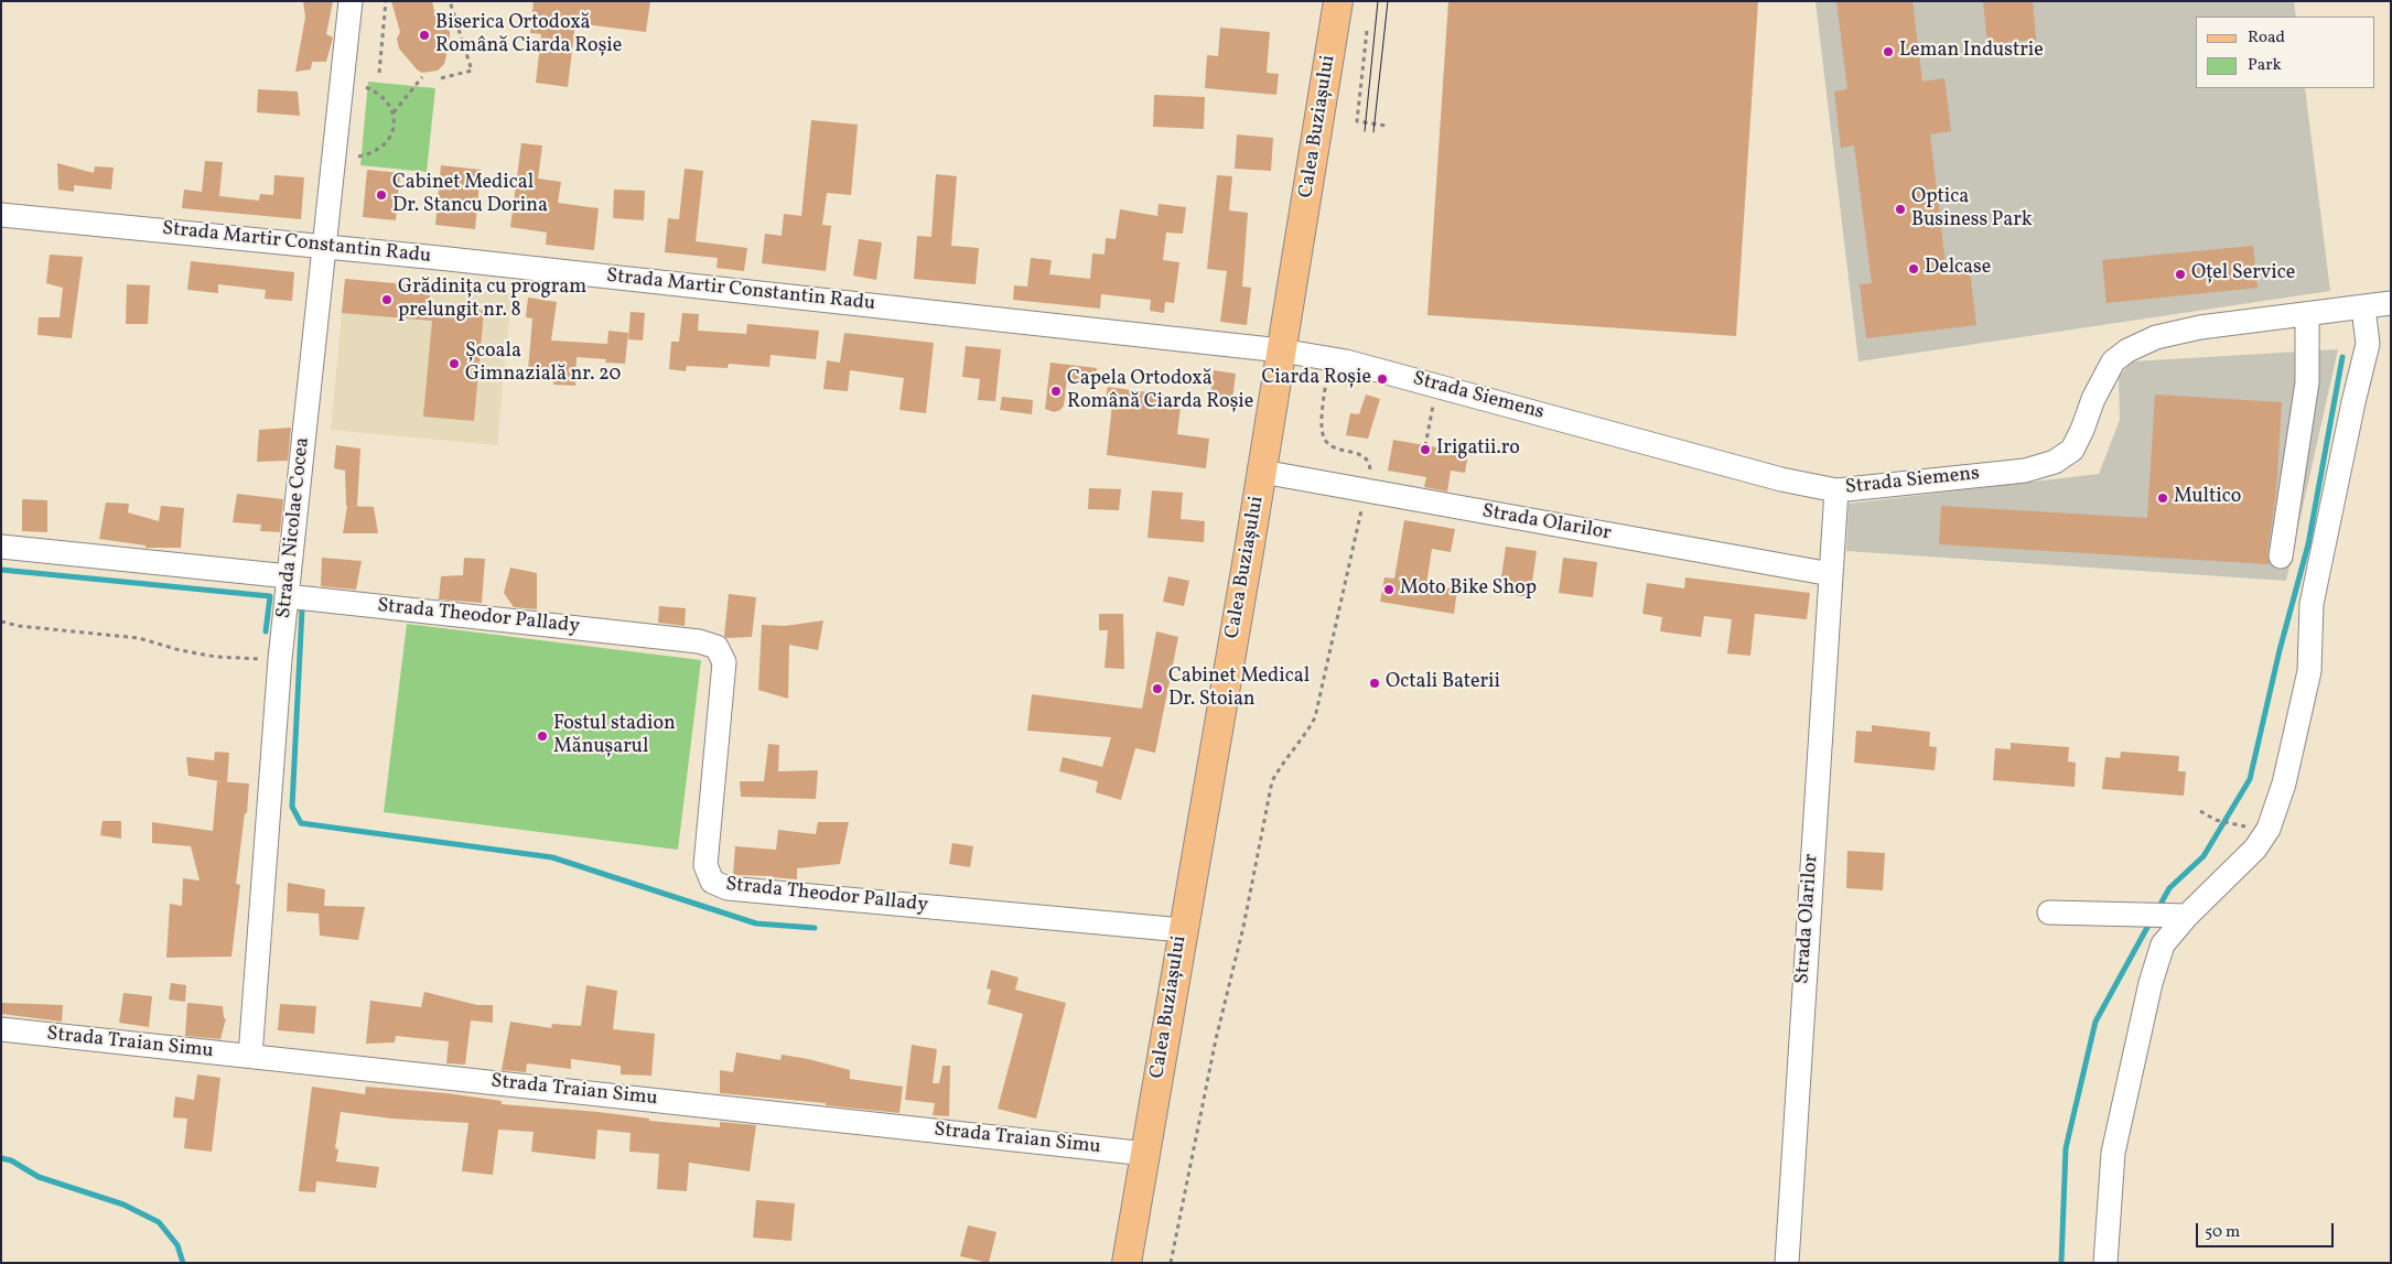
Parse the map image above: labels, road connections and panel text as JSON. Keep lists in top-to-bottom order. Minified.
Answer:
{"streets":{"main road":["Calea Buziașului"],"street":["Strada Martir Constantin Radu","Strada Siemens","Strada Olarilor","Strada Nicolae Cocea","Strada Theodor Pallady","Strada Traian Simu"]},"crossings":[["Calea Buziașului","Strada Martir Constantin Radu"],["Calea Buziașului","Strada Siemens"],["Calea Buziașului","Strada Olarilor"],["Calea Buziașului","Strada Theodor Pallady"],["Calea Buziașului","Strada Traian Simu"],["Strada Martir Constantin Radu","Strada Siemens"],["Strada Martir Constantin Radu","Strada Nicolae Cocea"],["Strada Siemens","Strada Olarilor"],["Strada Nicolae Cocea","Strada Theodor Pallady"],["Strada Nicolae Cocea","Strada Traian Simu"]],"places":["Biserica Ortodoxă Română Ciarda Roșie","Leman Industrie","Cabinet Medical Dr. Stancu Dorina","Optica Business Park","Delcase","Oțel Service","Grădinița cu program prelungit nr. 8","Școala Gimnazială nr. 20","Ciarda Roșie","Capela Ortodoxă Română Ciarda Roșie","Irigatii.ro","Multico","Moto Bike Shop","Octali Baterii","Cabinet Medical Dr. Stoian","Fostul stadion Mănușarul"],"legend":["Road","Park"],"scale_bar":"50 m"}
